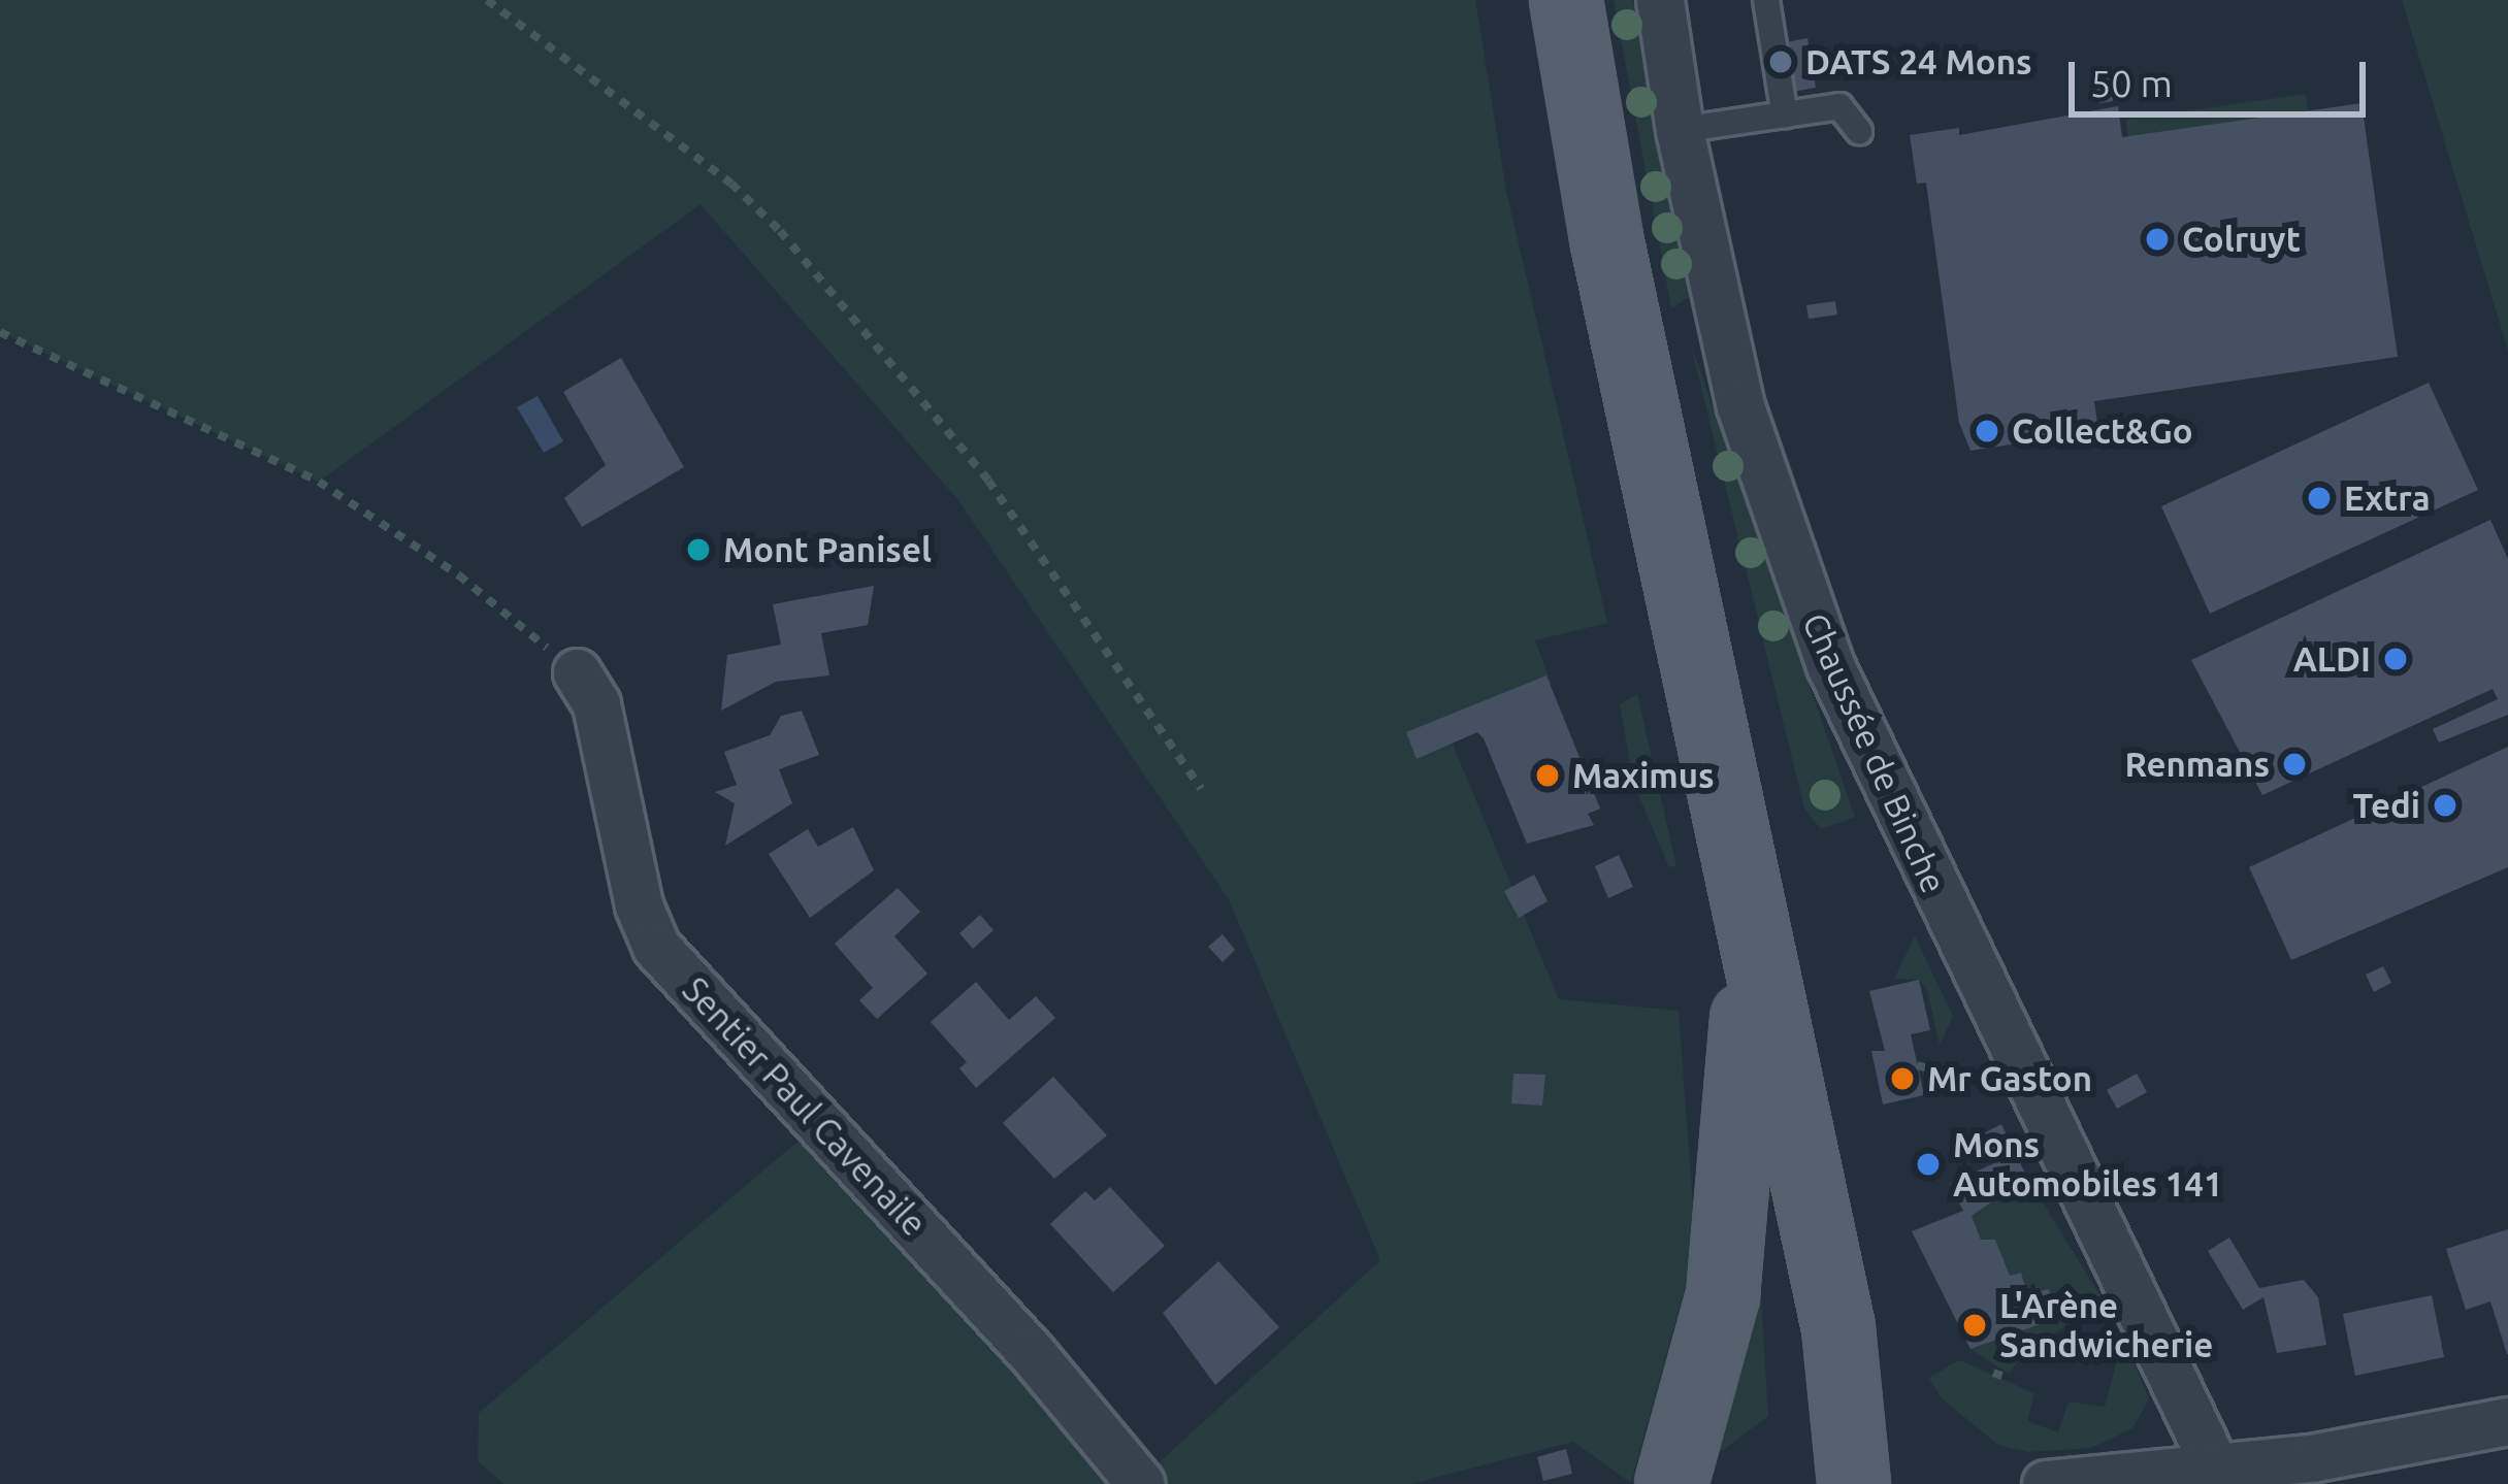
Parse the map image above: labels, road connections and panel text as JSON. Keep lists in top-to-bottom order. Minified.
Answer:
{"streets":{"street":["Chaussée de Binche","Sentier Paul Cavenaile"]},"places":["DATS 24 Mons","Colruyt","Collect&Go","Extra","Mont Panisel","ALDI","Renmans","Maximus","Tedi","Mr Gaston","Mons Automobiles 141","L'Arène Sandwicherie"],"scale_bar":"50 m"}
